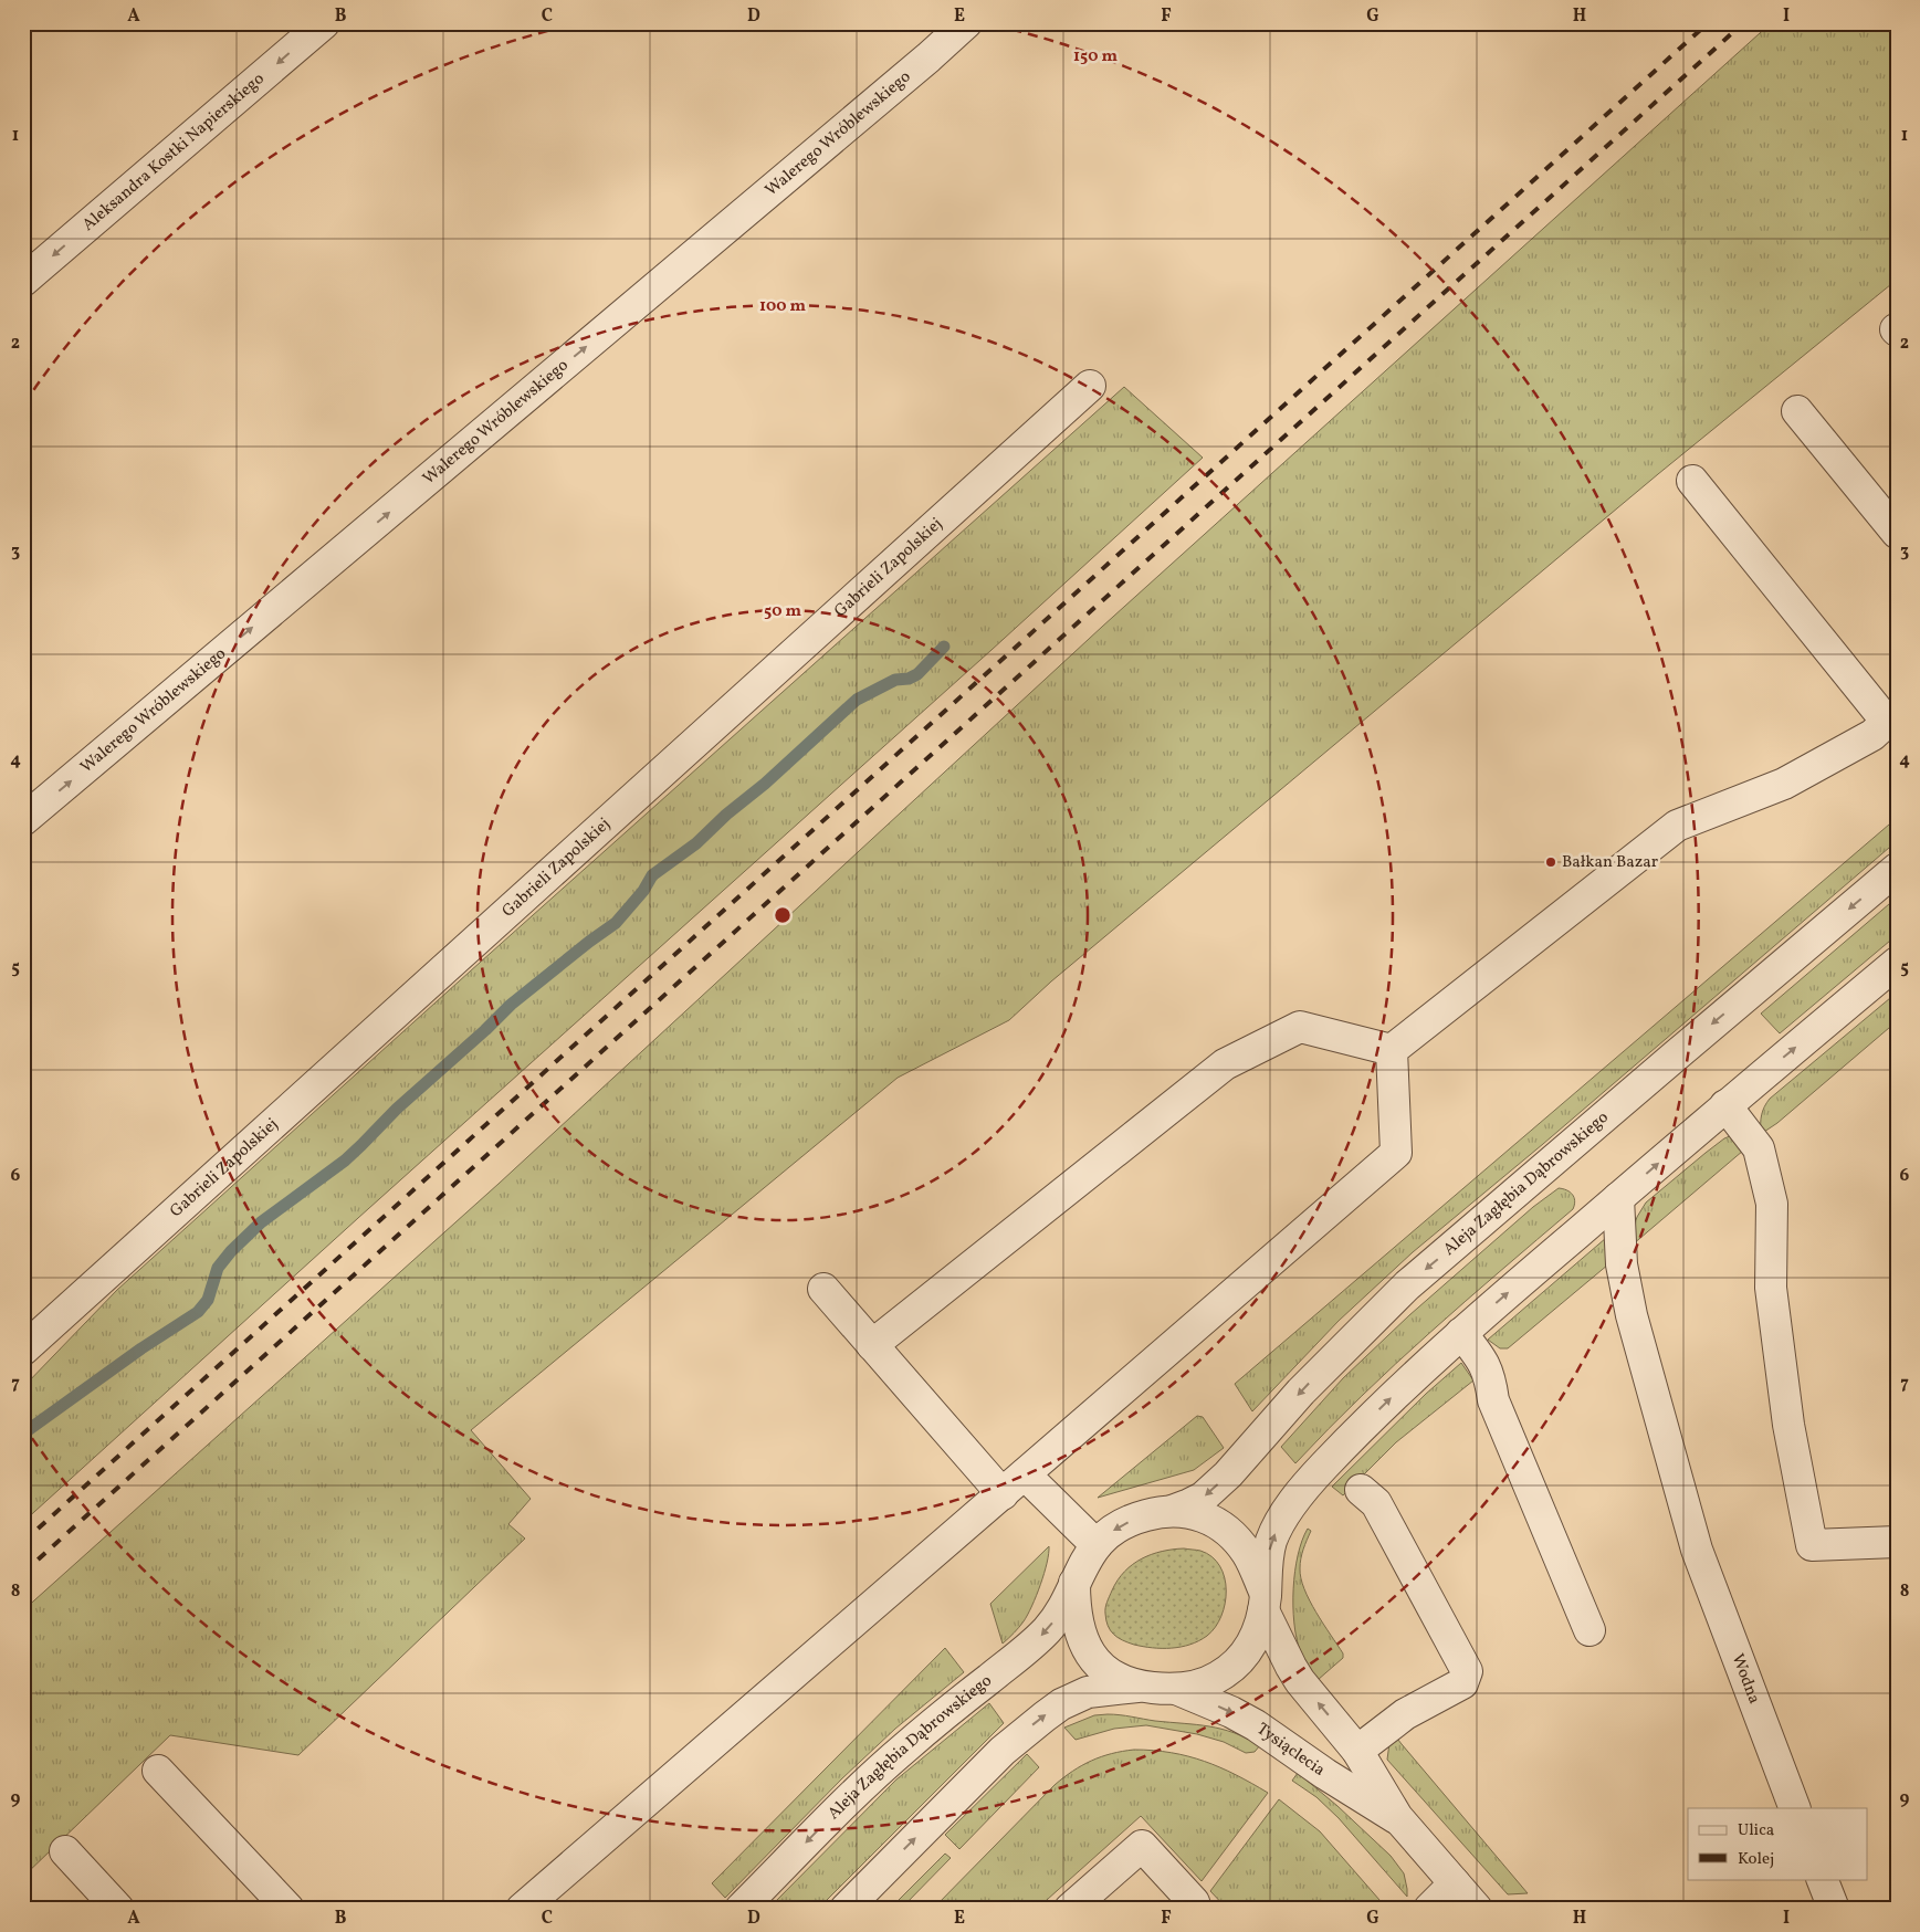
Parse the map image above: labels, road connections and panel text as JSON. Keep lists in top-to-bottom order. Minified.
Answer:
{"streets":{"street":["Walerego Wróblewskiego","Aleksandra Kostki Napierskiego","Gabrieli Zapolskiej","Aleja Zagłębia Dąbrowskiego","Wodna","Tysiąclecia"]},"crossings":[["Aleja Zagłębia Dąbrowskiego","Tysiąclecia"]],"one_way":["Walerego Wróblewskiego","Aleksandra Kostki Napierskiego"],"places":["Bałkan Bazar"],"legend":["Ulica","Kolej"],"grid":{"columns":["A","B","C","D","E","F","G","H","I"],"rows":["1","2","3","4","5","6","7","8","9"]},"rings":["150 m","100 m","50 m"]}
